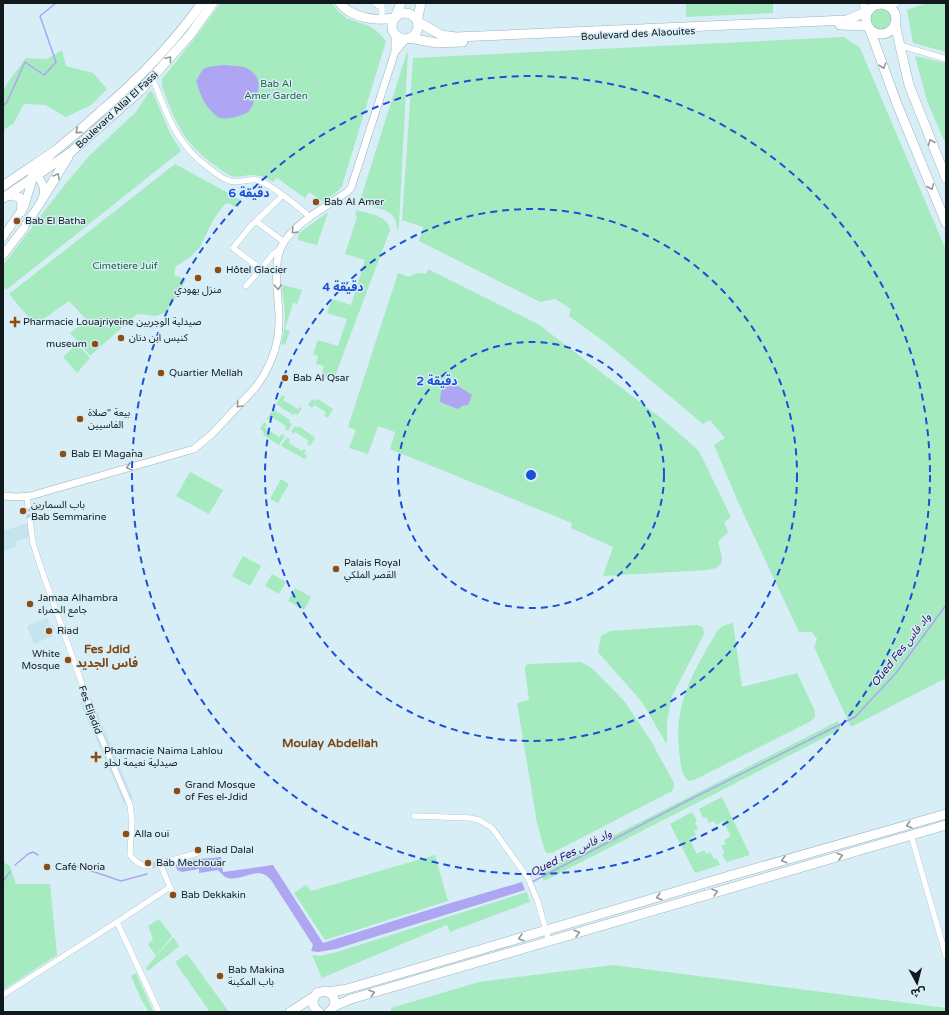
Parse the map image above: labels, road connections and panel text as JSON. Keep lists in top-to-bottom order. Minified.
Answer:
{"streets":{"main road":["Boulevard des Alaouites","Boulevard Allal El Fassi"],"street":["Fes Eljadid"]},"districts":["Fes Jdid فاس الجديد","Moulay Abdellah"],"water":["Oued Fes واد فاس"],"parks":["Bab Al Amer Garden","Cimetiere Juif"],"places":{"other":["Bab Al Amer","Bab El Batha","Hôtel Glacier","منزل يهودي","كنيس ابن دنان","museum","Quartier Mellah","Bab Al Qsar","بيعة \"صلاة الفاسيين","Bab El Magana","باب السمارين Bab Semmarine","Palais Royal القصر الملكي","Jamaa Alhambra جامع الحمراء","Riad","White Mosque","Grand Mosque of Fes el-Jdid","Alla oui","Riad Dalal","Bab Mechouar","Café Noria","Bab Dekkakin","Bab Makina باب المكينة"],"health":["Pharmacie Louajriyeine صيدلية الوجريين","Pharmacie Naima Lahlou صيدلية نعيمة لحلو"]},"north":"bottom","rings":["6 دقيقة","4 دقيقة","2 دقيقة"]}
